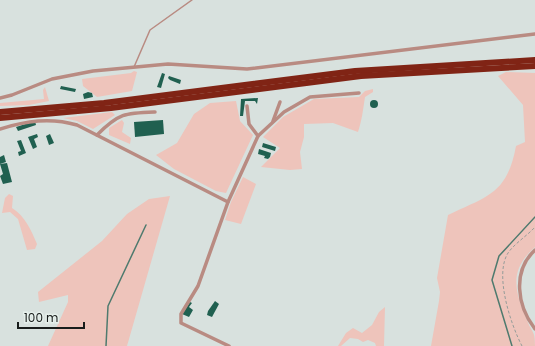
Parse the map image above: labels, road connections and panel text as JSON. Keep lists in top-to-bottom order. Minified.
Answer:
{"scale_bar":"100 m"}
